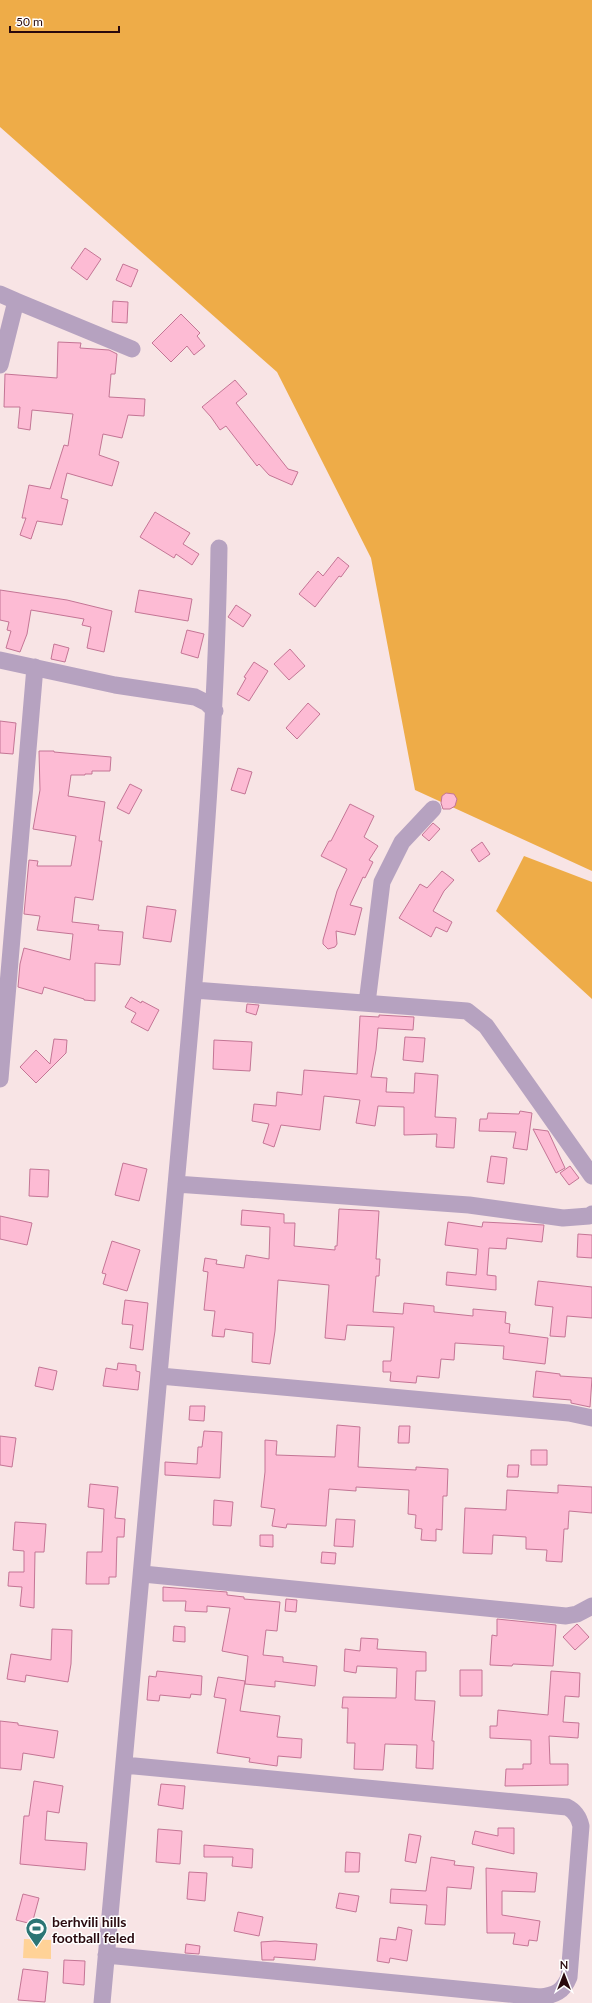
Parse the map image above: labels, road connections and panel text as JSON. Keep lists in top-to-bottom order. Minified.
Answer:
{"places":{"sports":["berhvili hills football feled"]},"scale_bar":"50 m","north":"top"}
